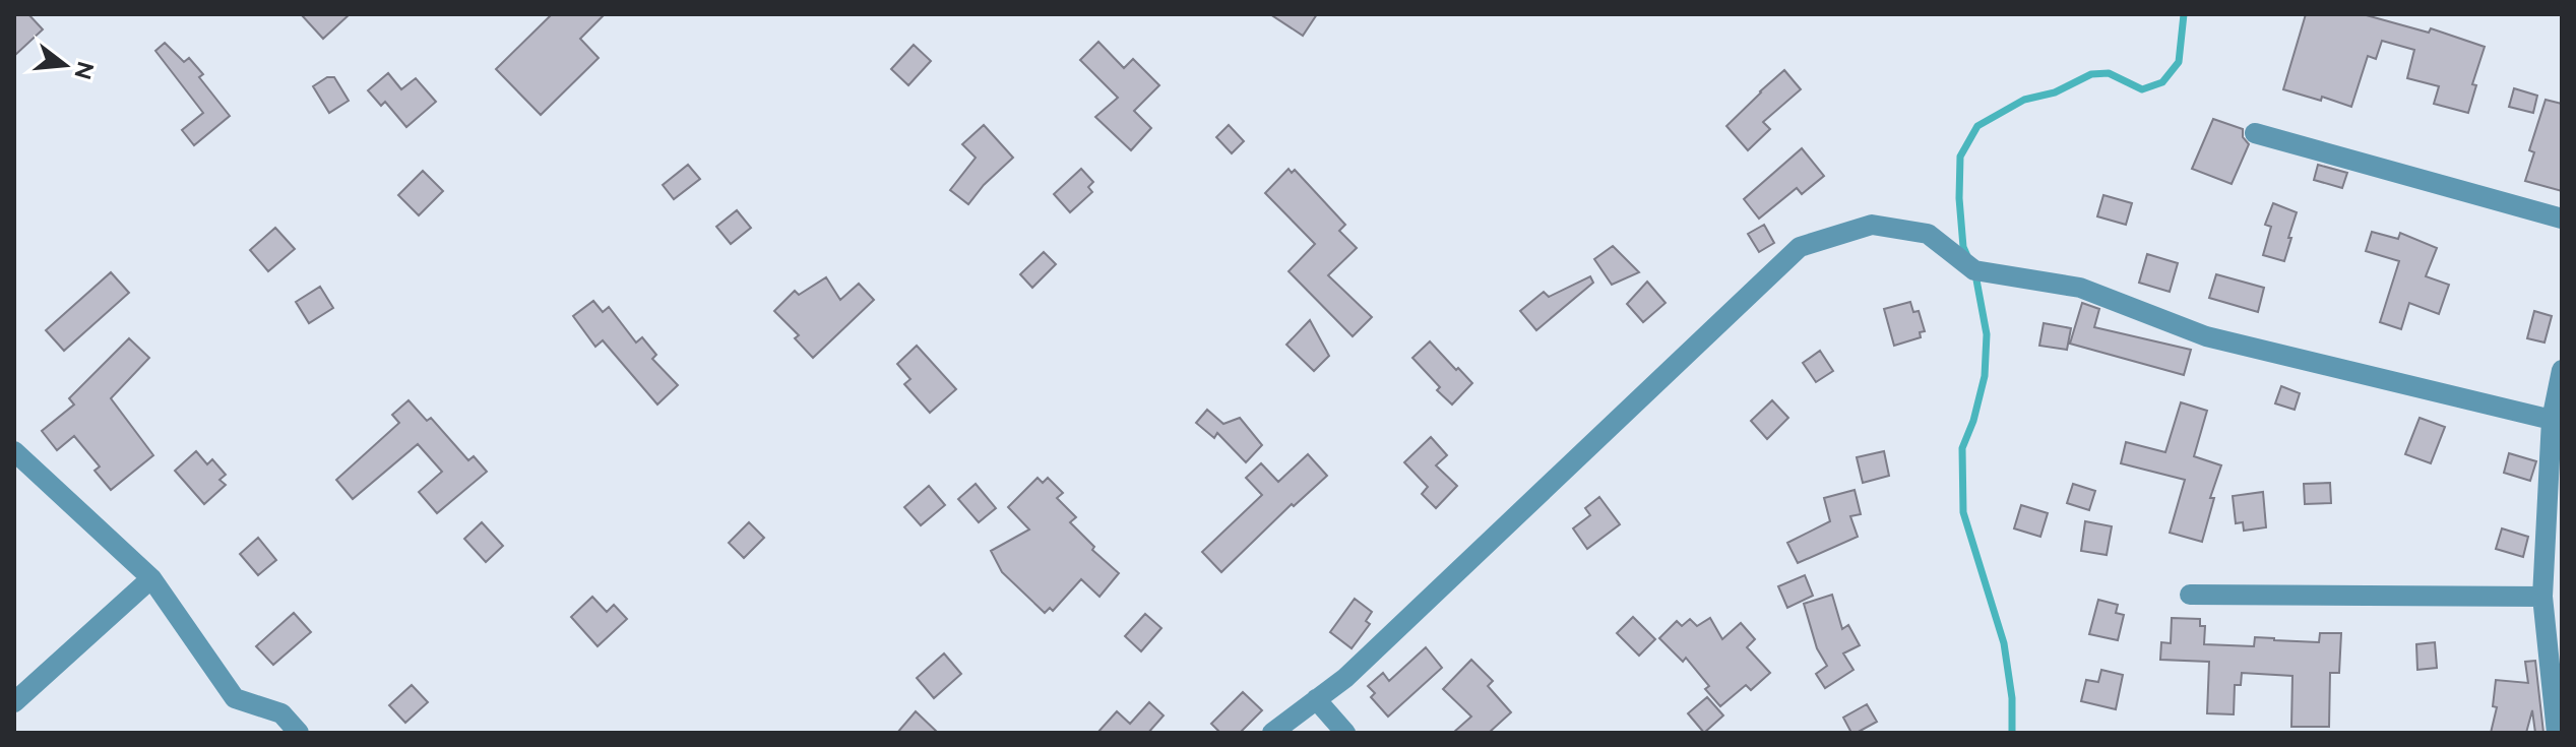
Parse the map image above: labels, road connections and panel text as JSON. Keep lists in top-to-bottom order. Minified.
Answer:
{"north":"right"}
